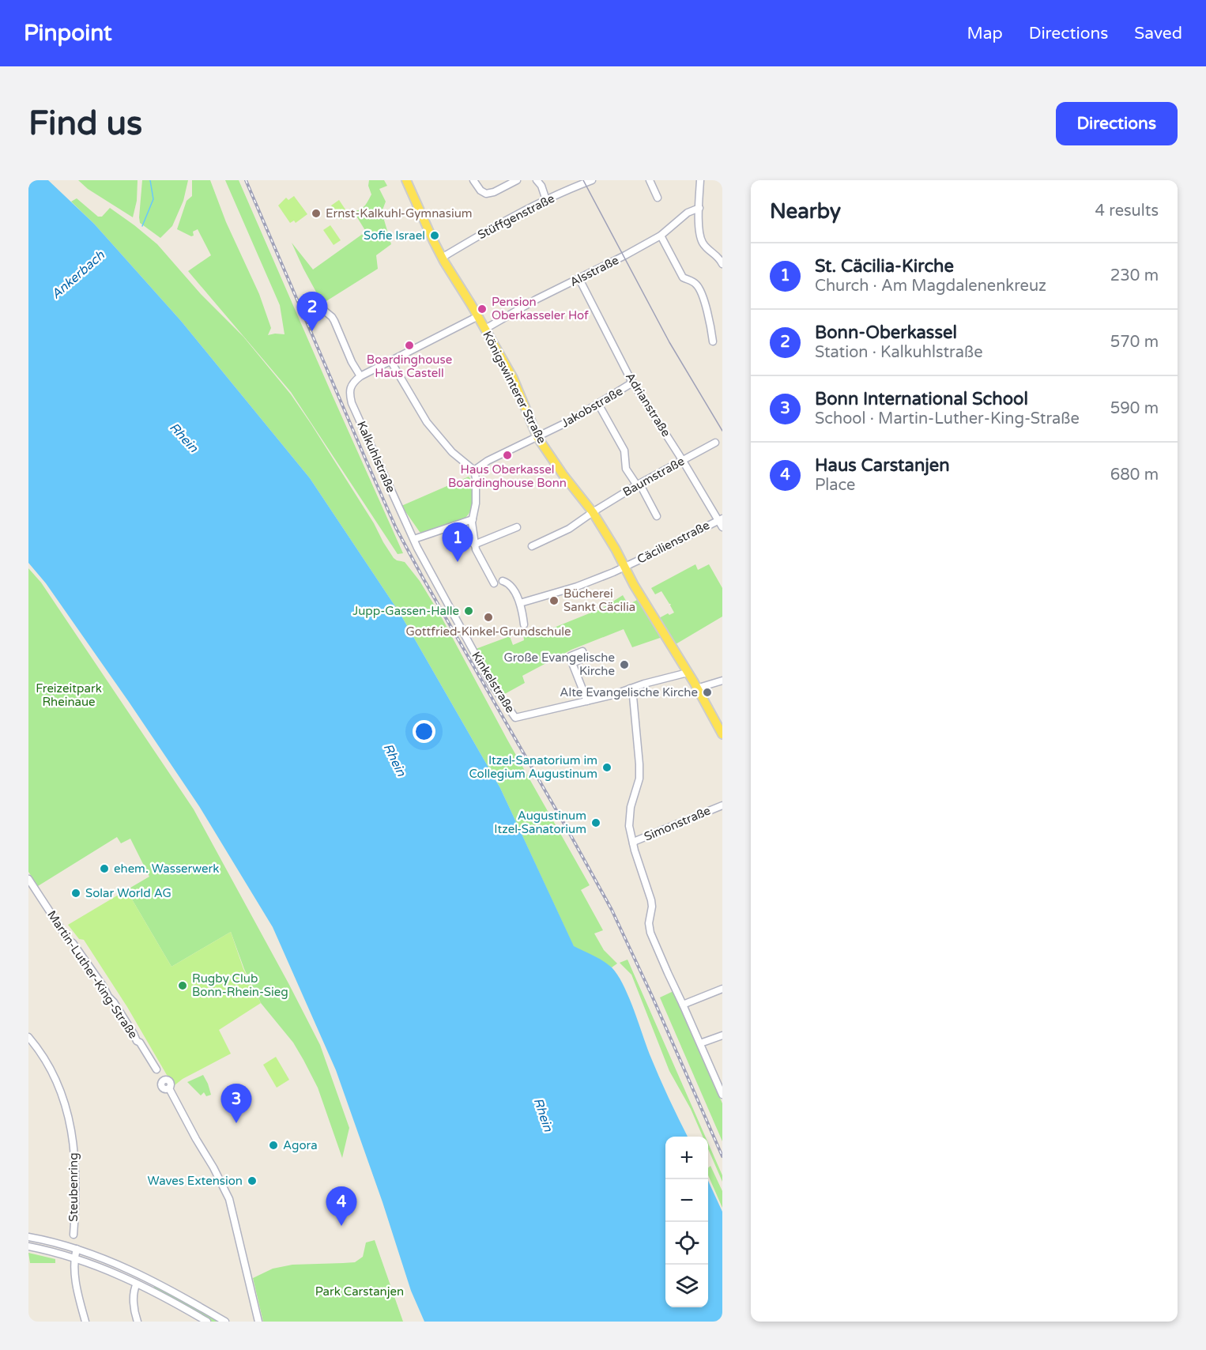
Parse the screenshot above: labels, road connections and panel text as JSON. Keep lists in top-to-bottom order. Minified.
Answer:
{"streets":{"main road":["Königswinterer Straße"],"street":["Stüffgenstraße","Alsstraße","Adrianstraße","Jakobstraße","Kalkuhlstraße","Baumstraße","Cäcilienstraße","Kinkelstraße","Simonstraße","Martin-Luther-King-Straße","Steubenring"]},"crossings":[["Stüffgenstraße","Königswinterer Straße"],["Alsstraße","Königswinterer Straße"],["Alsstraße","Adrianstraße"],["Königswinterer Straße","Jakobstraße"],["Königswinterer Straße","Baumstraße"],["Königswinterer Straße","Cäcilienstraße"],["Königswinterer Straße","Kinkelstraße"],["Adrianstraße","Jakobstraße"],["Adrianstraße","Baumstraße"],["Adrianstraße","Cäcilienstraße"],["Kalkuhlstraße","Kinkelstraße"]],"water":["Ankerbach","Rhein"],"parks":["Freizeitpark Rheinaue","Park Carstanjen"],"places":["Ernst-Kalkuhl-Gymnasium","Sofie Israel","Pension Oberkasseler Hof","Boardinghouse Haus Castell","Haus Oberkassel Boardinghouse Bonn","Bücherei Sankt Cäcilia","Jupp-Gassen-Halle","Gottfried-Kinkel-Grundschule","Große Evangelische Kirche","Alte Evangelische Kirche","Itzel-Sanatorium im Collegium Augustinum","Augustinum Itzel-Sanatorium","ehem. Wasserwerk","Solar World AG","Rugby Club Bonn-Rhein-Sieg","Agora","Waves Extension"],"page":{"header":"Pinpoint","nav":["Map","Directions","Saved"],"buttons":"Directions","title":"Find us","heading":["Nearby","4 results"],"list":[{"mark":"1","name":"St. Cäcilia-Kirche","note":"Church · Am Magdalenenkreuz","value":"230 m"},{"mark":"2","name":"Bonn-Oberkassel","note":"Station · Kalkuhlstraße","value":"570 m"},{"mark":"3","name":"Bonn International School","note":"School · Martin-Luther-King-Straße","value":"590 m"},{"mark":"4","name":"Haus Carstanjen","note":"Place","value":"680 m"}],"pins":["2","1","3","4"],"map_buttons":["+","−"]}}
